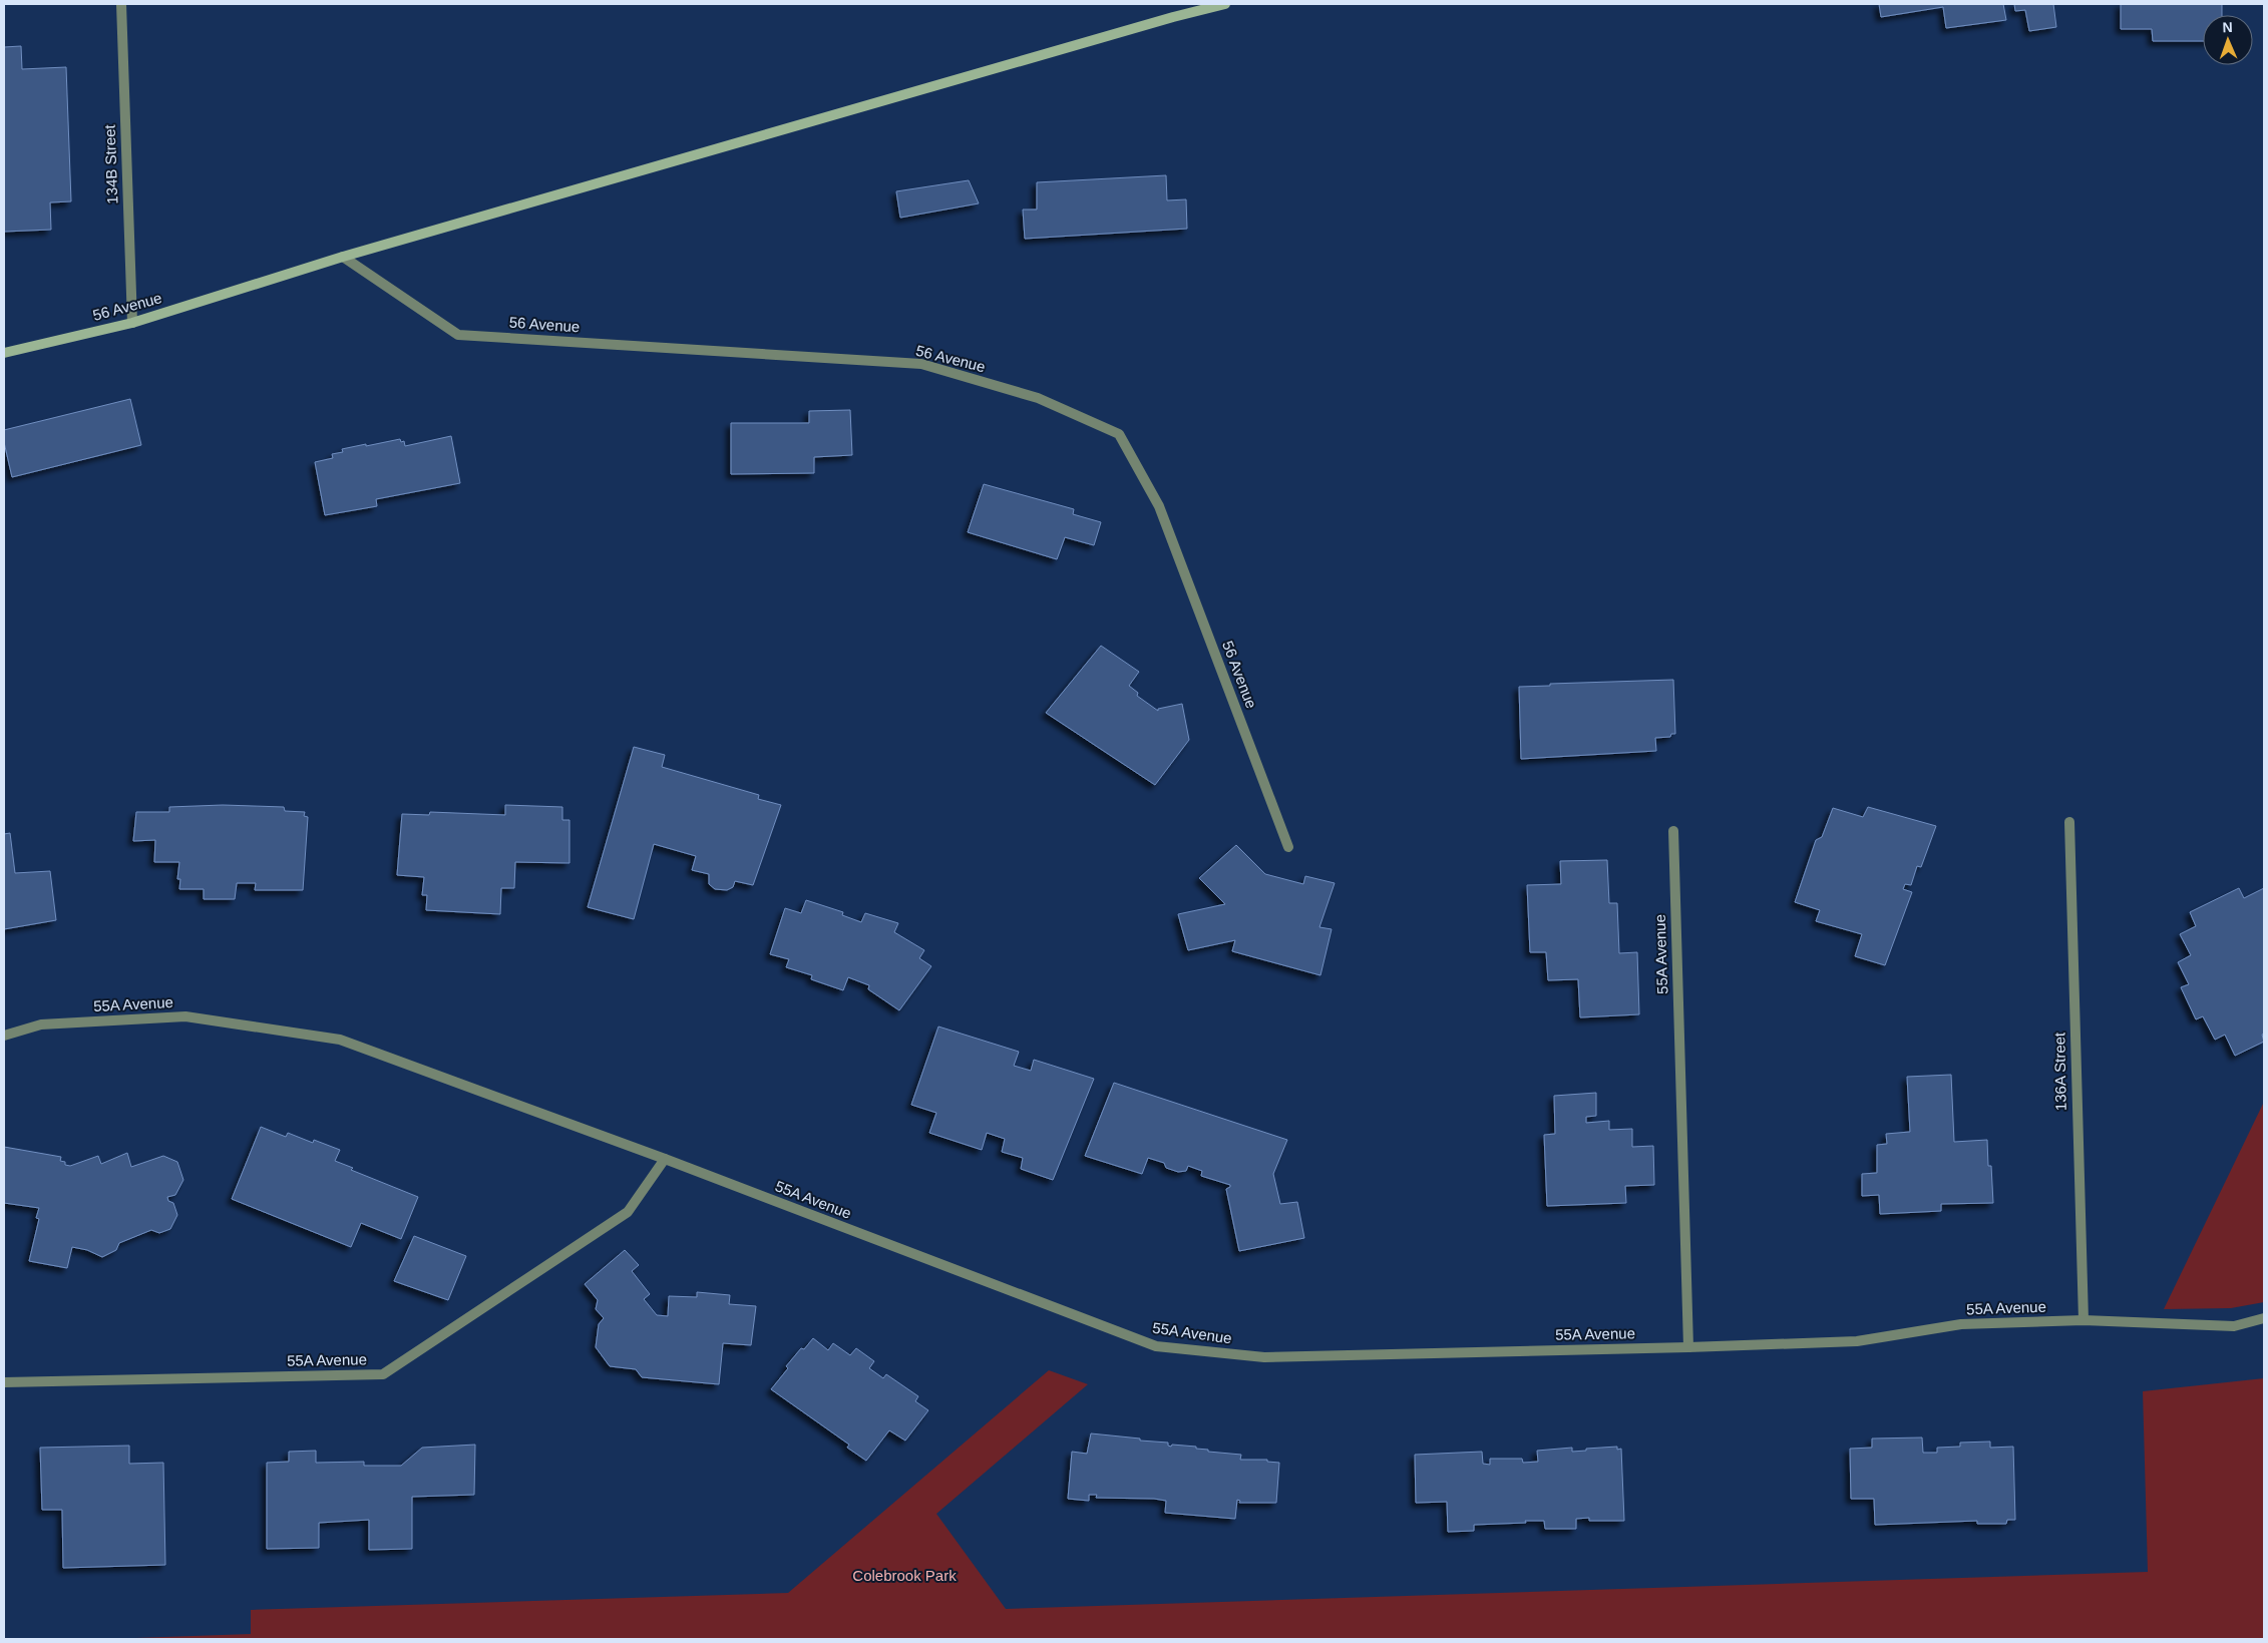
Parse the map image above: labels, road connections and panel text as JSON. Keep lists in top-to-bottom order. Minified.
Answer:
{"streets":{"street":["134B Street","56 Avenue","55A Avenue","136A Street"]},"crossings":[["134B Street","56 Avenue"],["55A Avenue","136A Street"]],"parks":["Colebrook Park"],"north":"top"}
